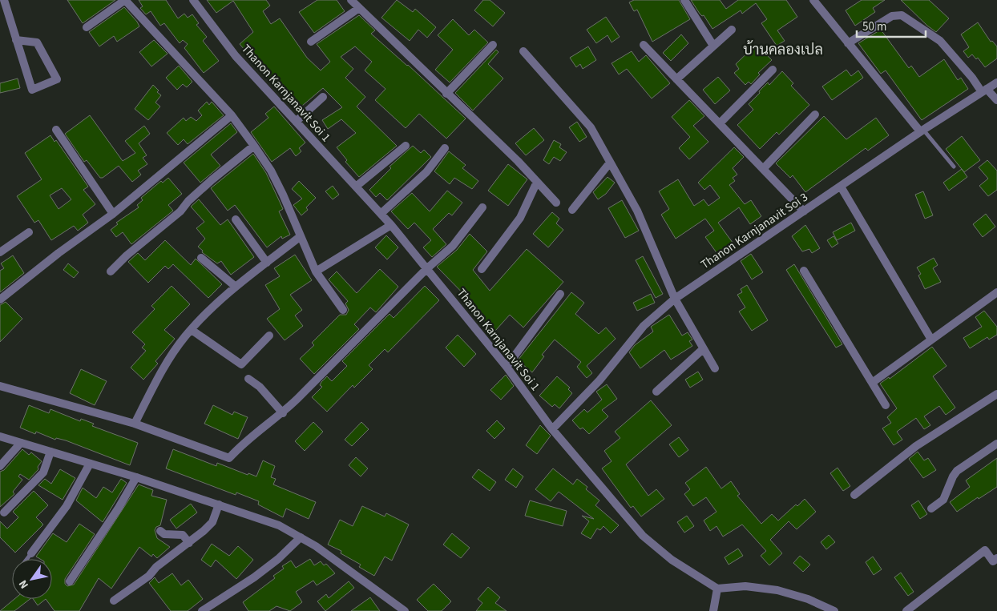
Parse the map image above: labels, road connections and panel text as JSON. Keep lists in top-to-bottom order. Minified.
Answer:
{"streets":{"street":["Thanon Karnjanavit Soi 1","Thanon Karnjanavit Soi 3"]},"crossings":[["Thanon Karnjanavit Soi 1","Thanon Karnjanavit Soi 3"]],"districts":["บ้านคลองเปล"],"scale_bar":"50 m","north":"bottom left"}
